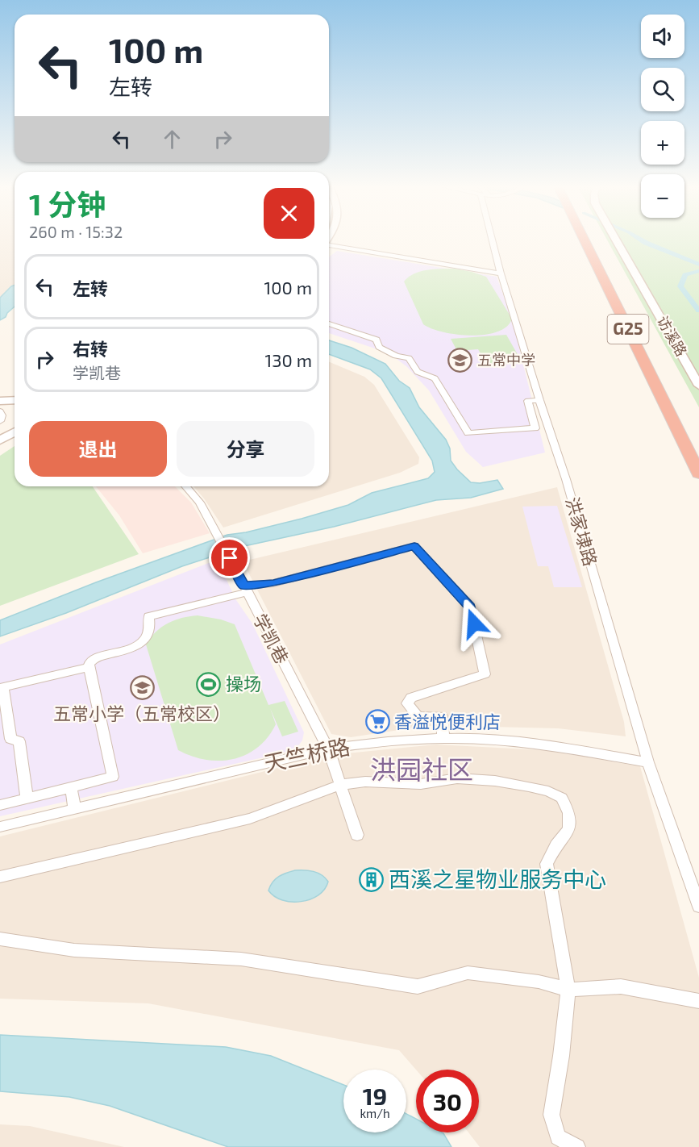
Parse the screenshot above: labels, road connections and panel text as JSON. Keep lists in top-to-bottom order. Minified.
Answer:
{"streets":{"highway":["G25"],"street":["访溪路","洪家埭路","学凯巷","天竺桥路"]},"crossings":[["洪家埭路","天竺桥路"],["学凯巷","天竺桥路"]],"districts":["洪园社区"],"places":{"school or university":["五常中学","五常小学（五常校区）"],"sports":["操场"],"supermarket":["香溢悦便利店"],"building":["西溪之星物业服务中心"]},"page":{"map_buttons":["+","−"],"turn":["100 m","左转"],"heading":["1 分钟","260 m · 15:32"],"list":[{"name":"左转","value":"100 m"},{"name":"右转","note":"学凯巷","value":"130 m"}],"buttons":["退出","分享"],"speed":"19 km/h","limit":"30"}}
